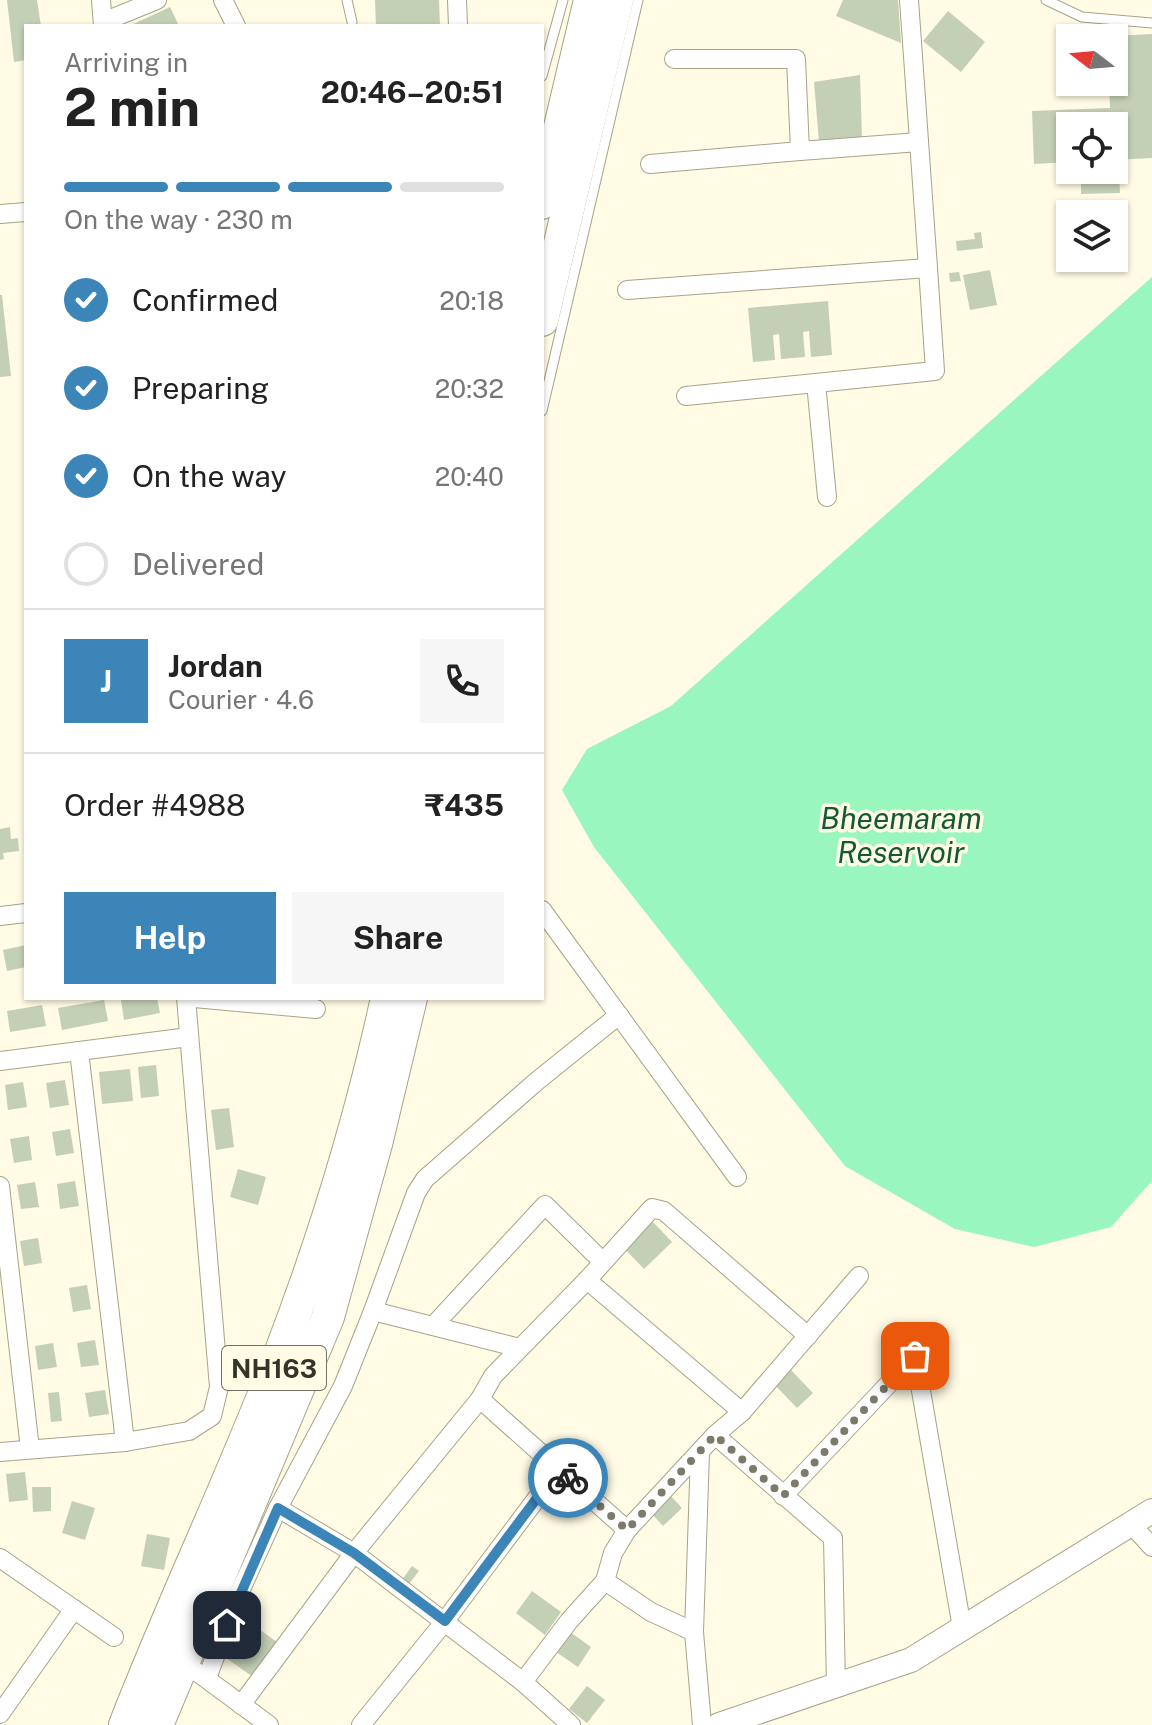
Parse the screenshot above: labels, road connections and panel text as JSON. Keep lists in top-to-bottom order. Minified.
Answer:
{"streets":{"highway":["NH163"]},"water":["Bheemaram Reservoir"],"north":"left","page":{"heading":["2 min","Arriving in","20:46–20:51"],"panel":["Jordan","Courier · 4.6","Order #4988","₹435"],"bar":"On the way · 230 m","list":[["Confirmed","20:18"],["Preparing","20:32"],["On the way","20:40"],"Delivered"],"round":"J","buttons":["Help","Share"]}}
